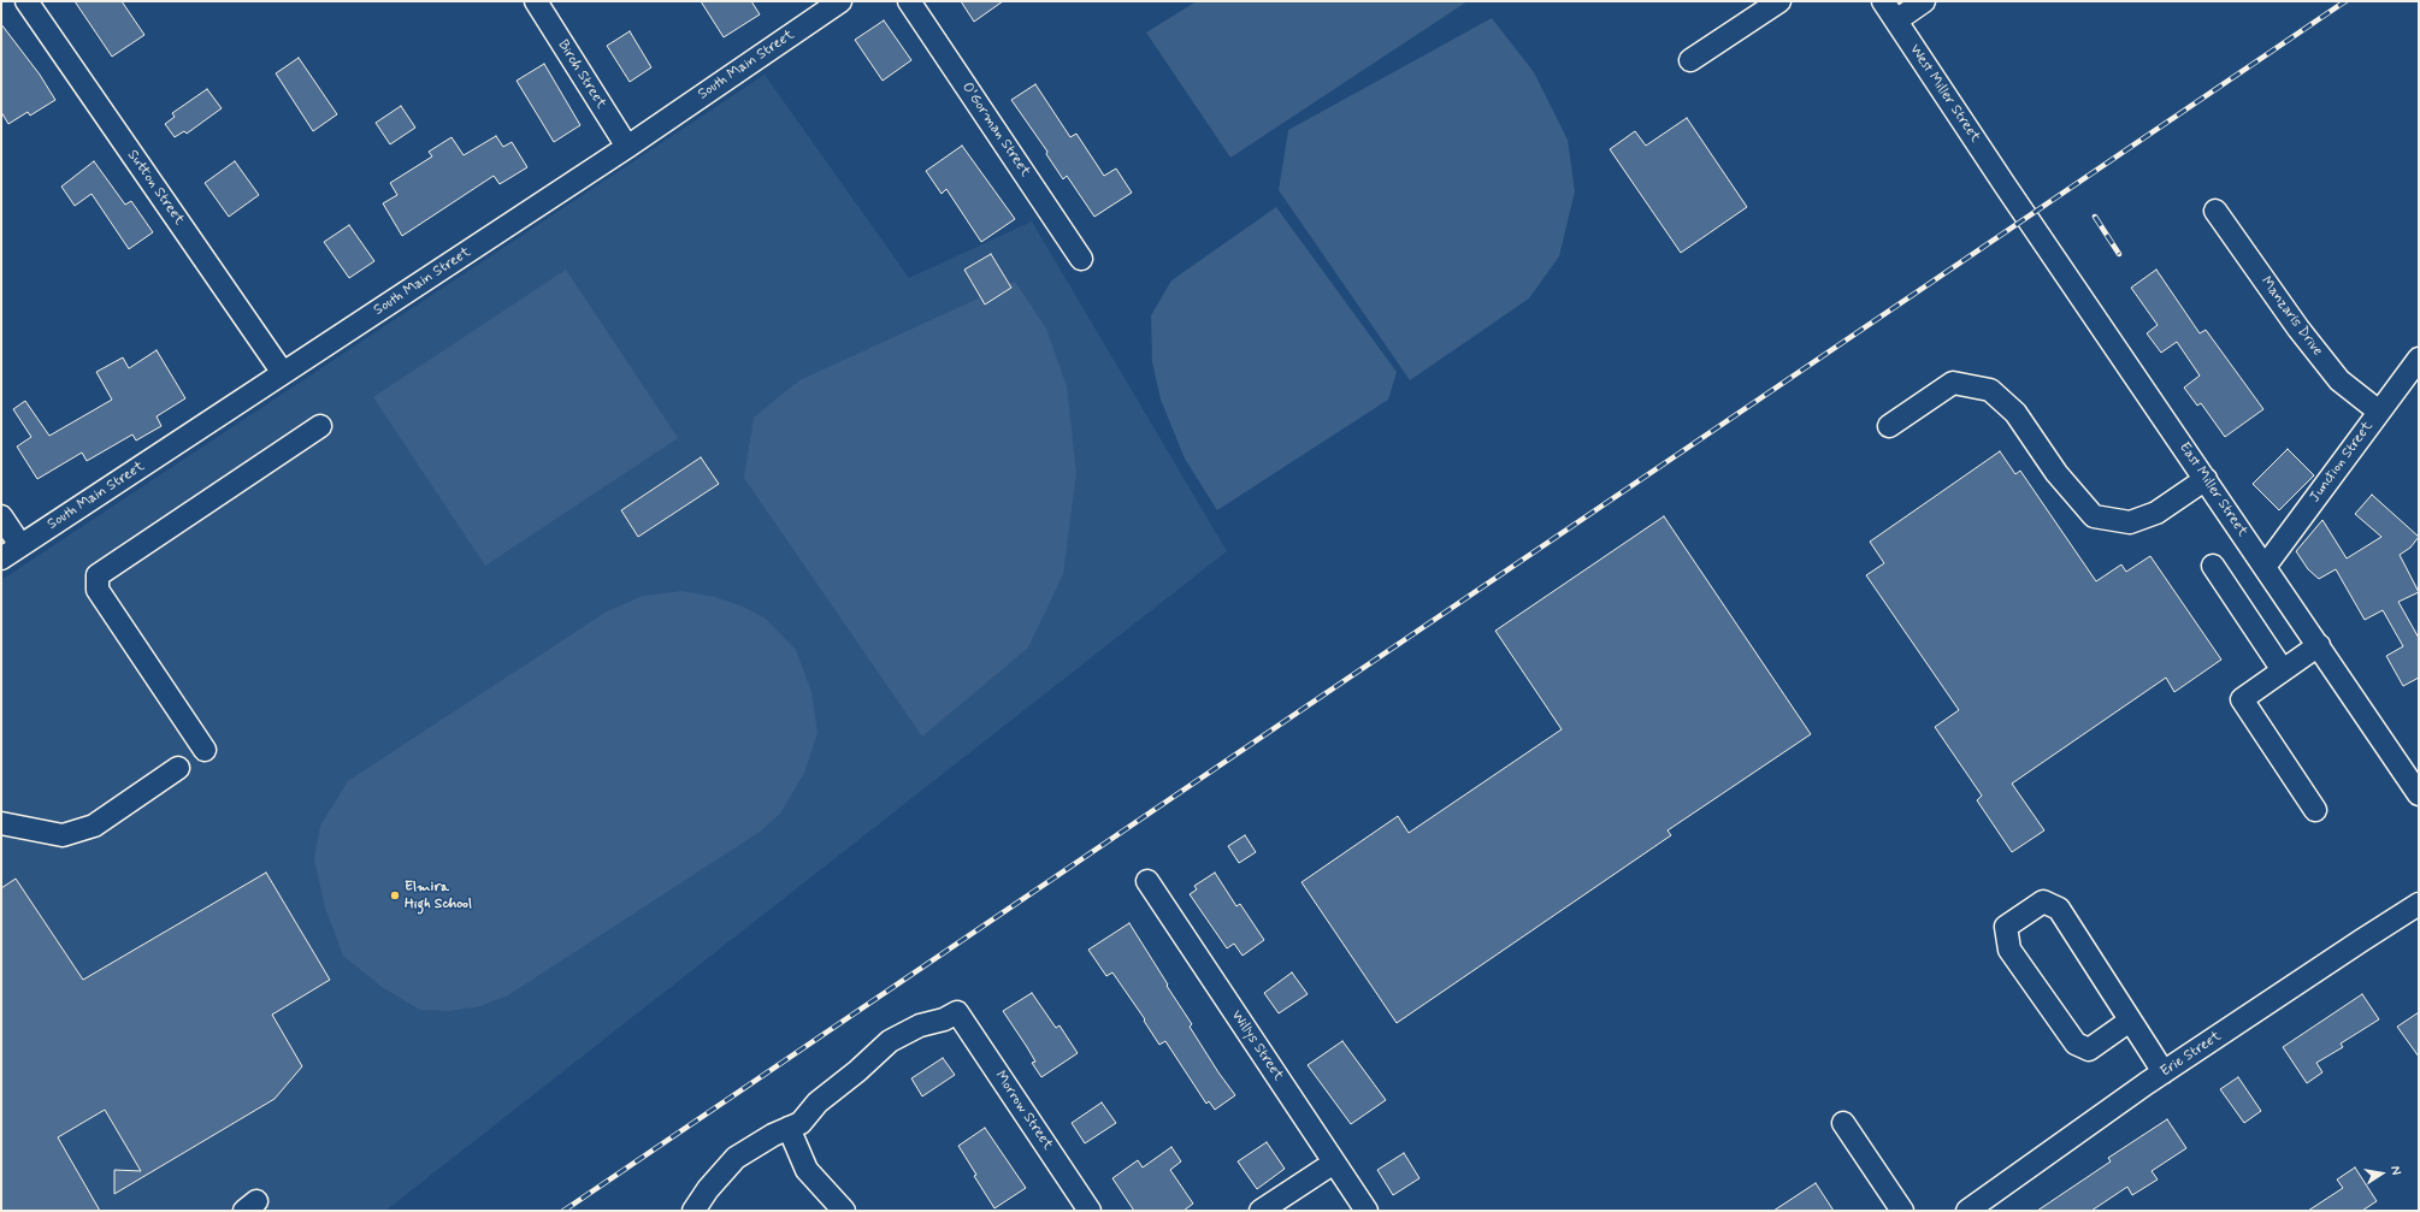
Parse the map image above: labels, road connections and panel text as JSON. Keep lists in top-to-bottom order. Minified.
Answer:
{"streets":{"street":["South Main Street","Birch Street","West Miller Street","O'Gorman Street","Sutton Street","Manzaris Drive","Junction Street","East Miller Street","Willys Street","Erie Street","Morrow Street"]},"crossings":[["South Main Street","Birch Street"],["South Main Street","Sutton Street"],["West Miller Street","East Miller Street"],["Manzaris Drive","Junction Street"],["Junction Street","East Miller Street"]],"places":["Elmira High School"],"north":"right"}
